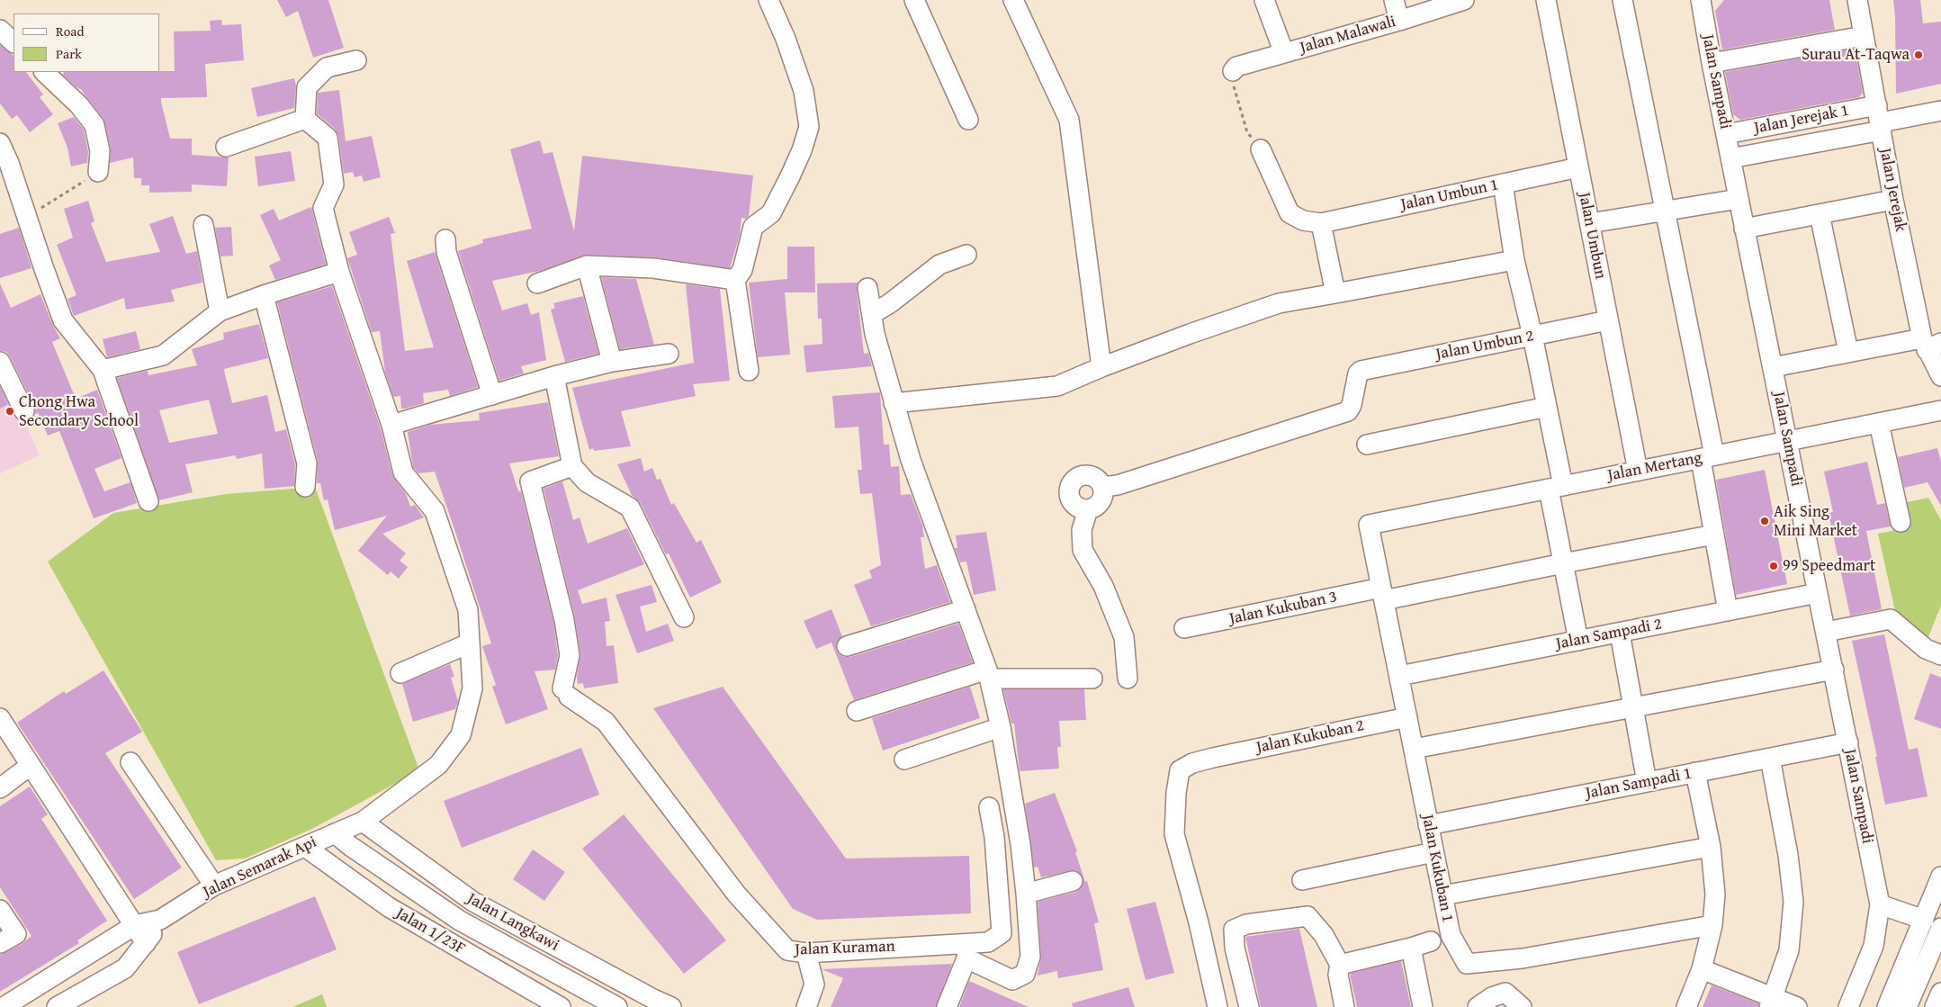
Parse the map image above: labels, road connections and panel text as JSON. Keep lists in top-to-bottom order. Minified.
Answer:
{"streets":{"street":["Jalan Malawali","Jalan Sampadi","Jalan Jerejak 1","Jalan Jerejak","Jalan Umbun 1","Jalan Umbun","Jalan Umbun 2","Jalan Mertang","Jalan Kukuban 3","Jalan Sampadi 2","Jalan Kukuban 2","Jalan Sampadi 1","Jalan Semarak Api","Jalan Kukuban 1","Jalan Langkawi","Jalan 1/23F","Jalan Kuraman"]},"crossings":[["Jalan Sampadi","Jalan Jerejak 1"],["Jalan Sampadi","Jalan Mertang"],["Jalan Sampadi","Jalan Sampadi 2"],["Jalan Sampadi","Jalan Sampadi 1"],["Jalan Jerejak 1","Jalan Jerejak"],["Jalan Umbun 1","Jalan Umbun"],["Jalan Umbun","Jalan Umbun 2"],["Jalan Umbun","Jalan Mertang"],["Jalan Mertang","Jalan Kukuban 1"],["Jalan Kukuban 3","Jalan Kukuban 1"],["Jalan Sampadi 2","Jalan Kukuban 1"],["Jalan Kukuban 2","Jalan Kukuban 1"],["Jalan Sampadi 1","Jalan Kukuban 1"],["Jalan Semarak Api","Jalan Langkawi"],["Jalan Semarak Api","Jalan 1/23F"]],"places":["Surau At-Taqwa","Chong Hwa Secondary School","Aik Sing Mini Market","99 Speedmart"],"legend":["Road","Park"]}
